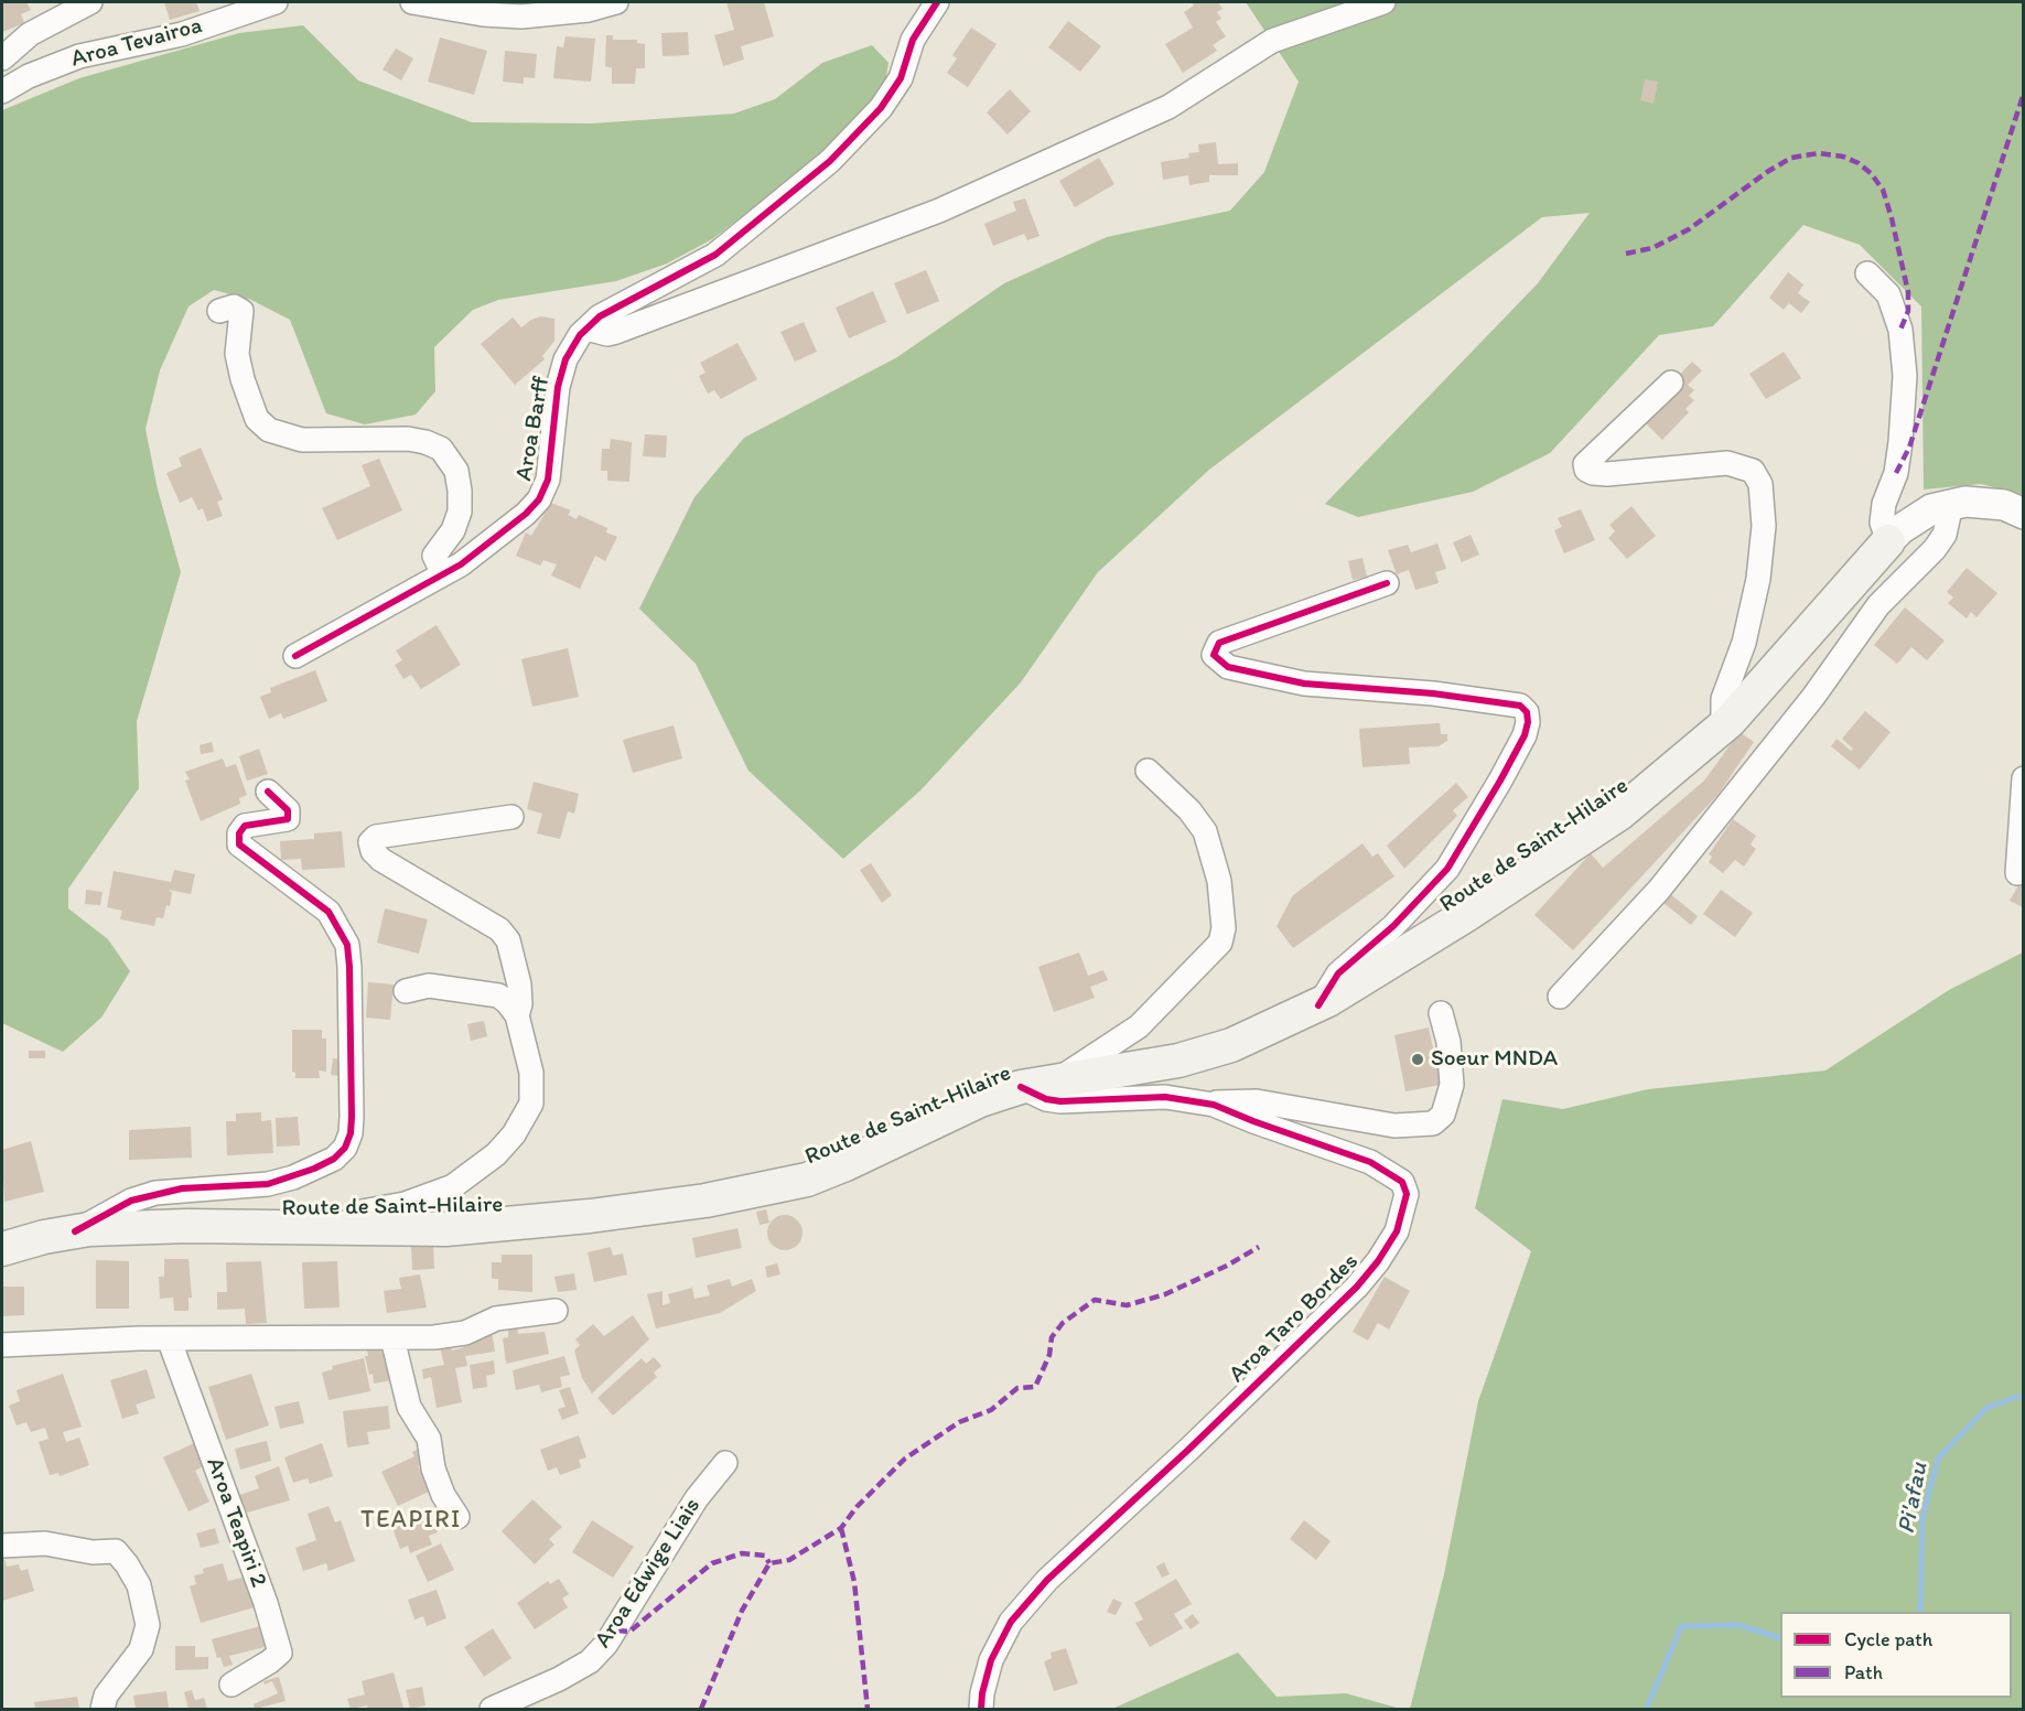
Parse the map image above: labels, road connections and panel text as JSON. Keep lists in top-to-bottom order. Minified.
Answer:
{"streets":{"main road":["Route de Saint-Hilaire"],"street":["Aroa Tevairoa","Aroa Barff","Aroa Taro Bordes","Aroa Teapiri 2","Aroa Edwige Liais"]},"crossings":[["Route de Saint-Hilaire","Aroa Taro Bordes"]],"districts":["TEAPIRI"],"water":["Pi'afau"],"places":["Soeur MNDA"],"legend":["Cycle path","Path"]}
